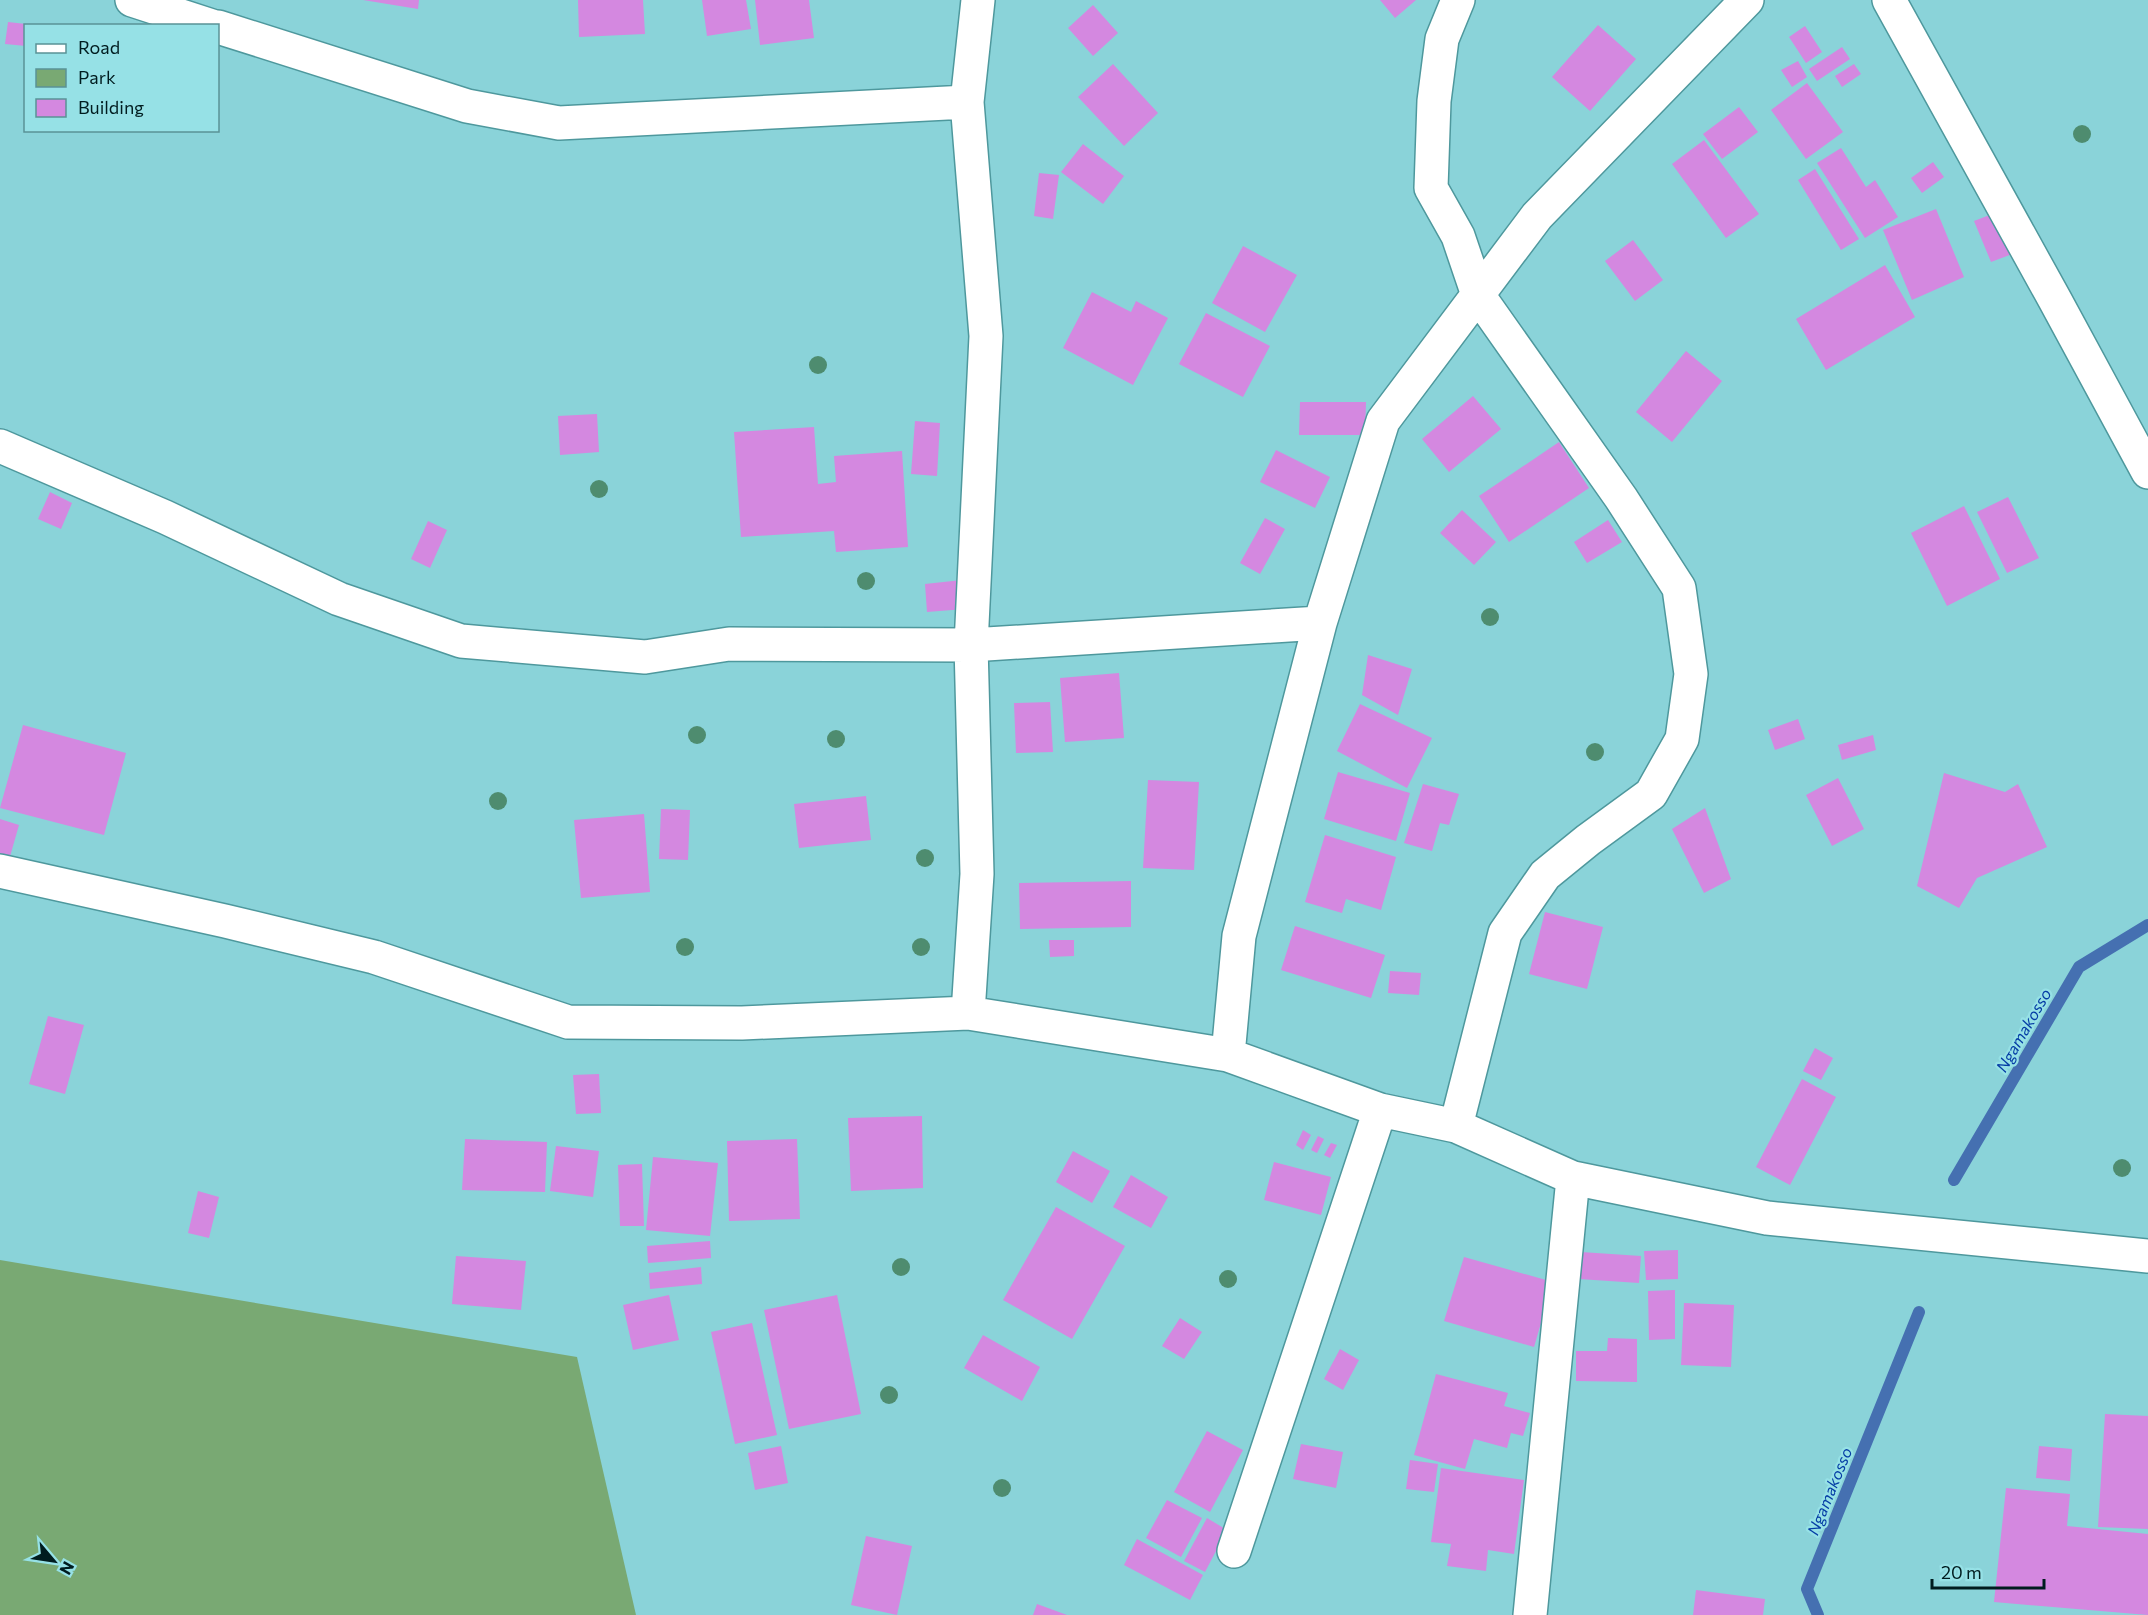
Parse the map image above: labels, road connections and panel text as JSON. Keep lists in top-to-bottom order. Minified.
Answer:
{"water":["Ngamakosso"],"legend":["Road","Park","Building"],"scale_bar":"20 m","north":"bottom right"}
